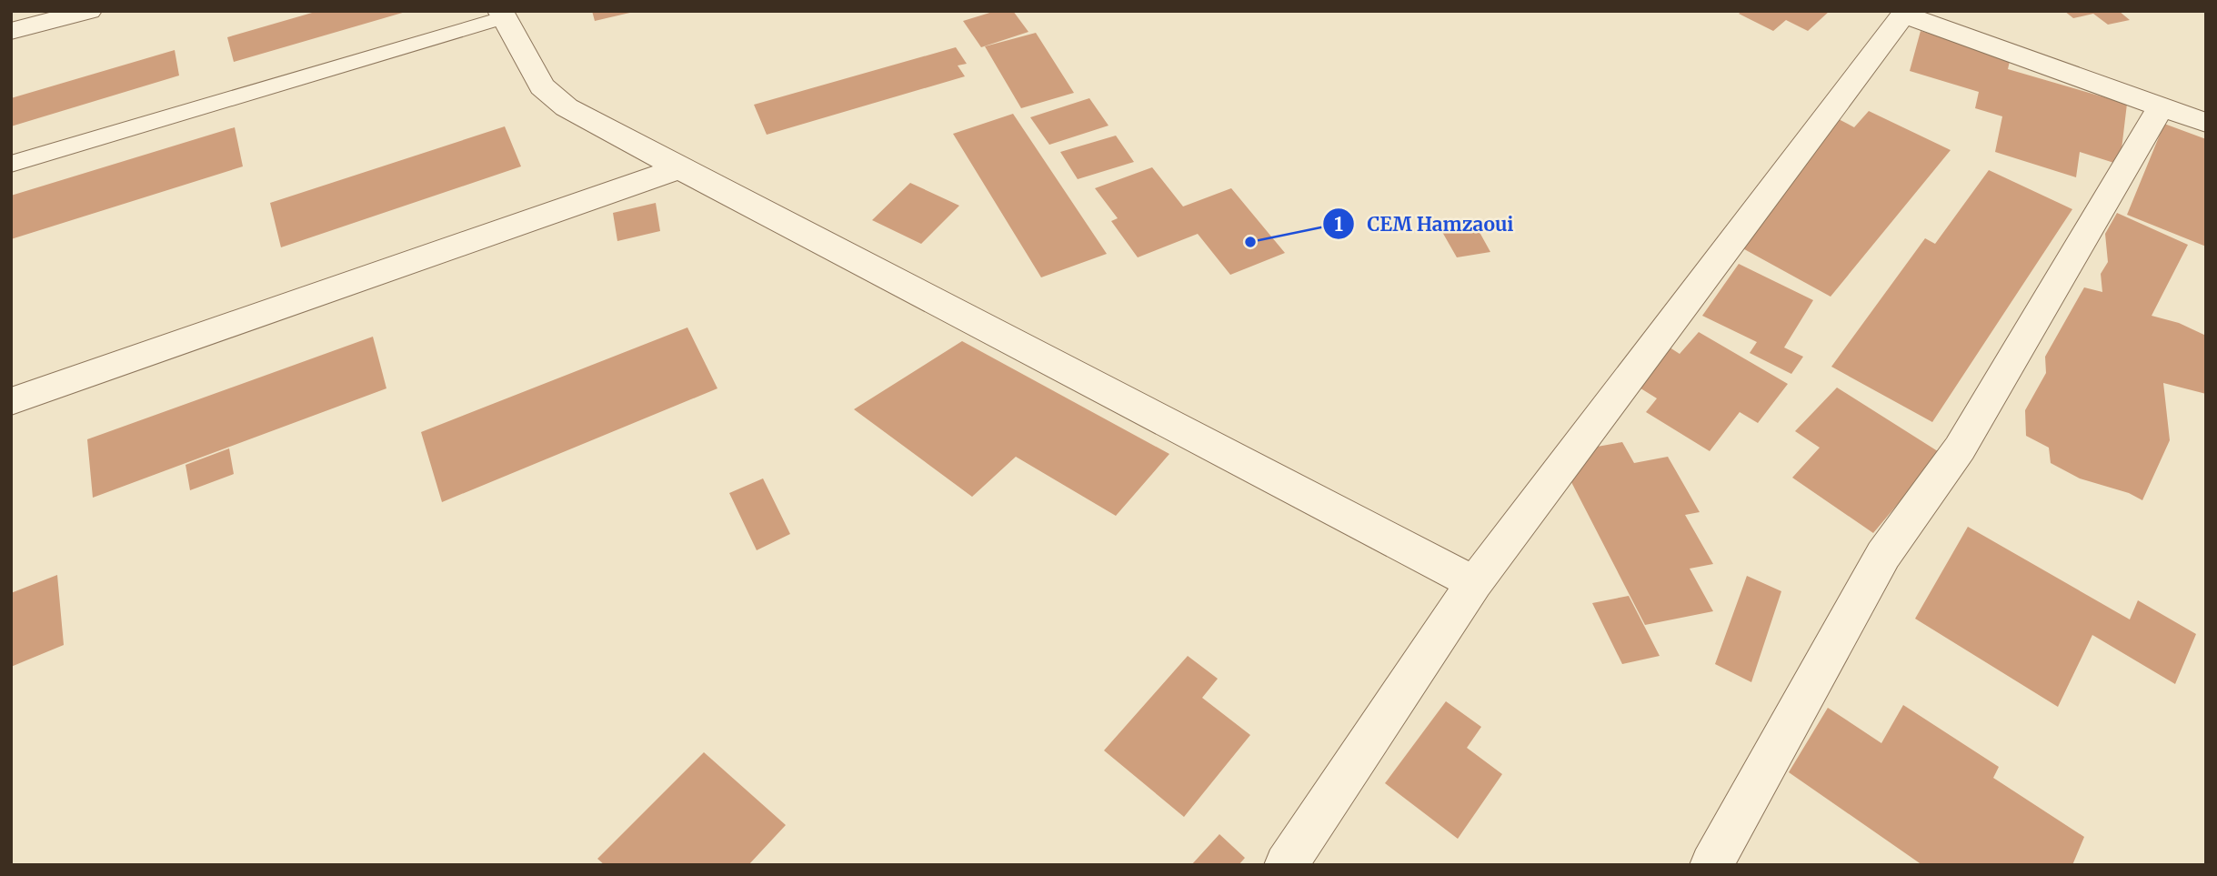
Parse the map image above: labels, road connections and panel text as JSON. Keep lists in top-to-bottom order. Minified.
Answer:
{"places":["CEM Hamzaoui"]}
